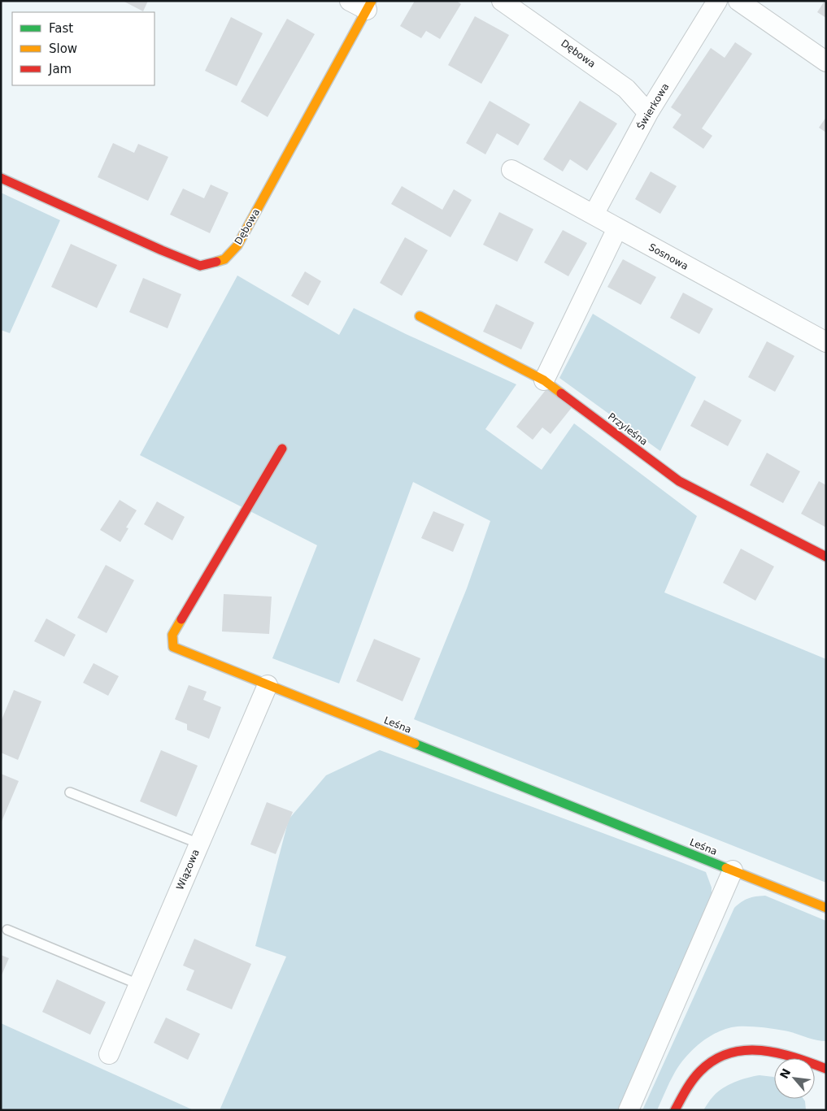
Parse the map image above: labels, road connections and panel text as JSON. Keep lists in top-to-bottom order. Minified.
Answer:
{"streets":{"main road":["Dębowa","Przyleśna","Leśna"],"street":["Świerkowa","Sosnowa","Wiązowa"]},"crossings":[["Dębowa","Świerkowa"],["Świerkowa","Sosnowa"],["Leśna","Wiązowa"]],"legend":["Fast","Slow","Jam"],"north":"top left"}
